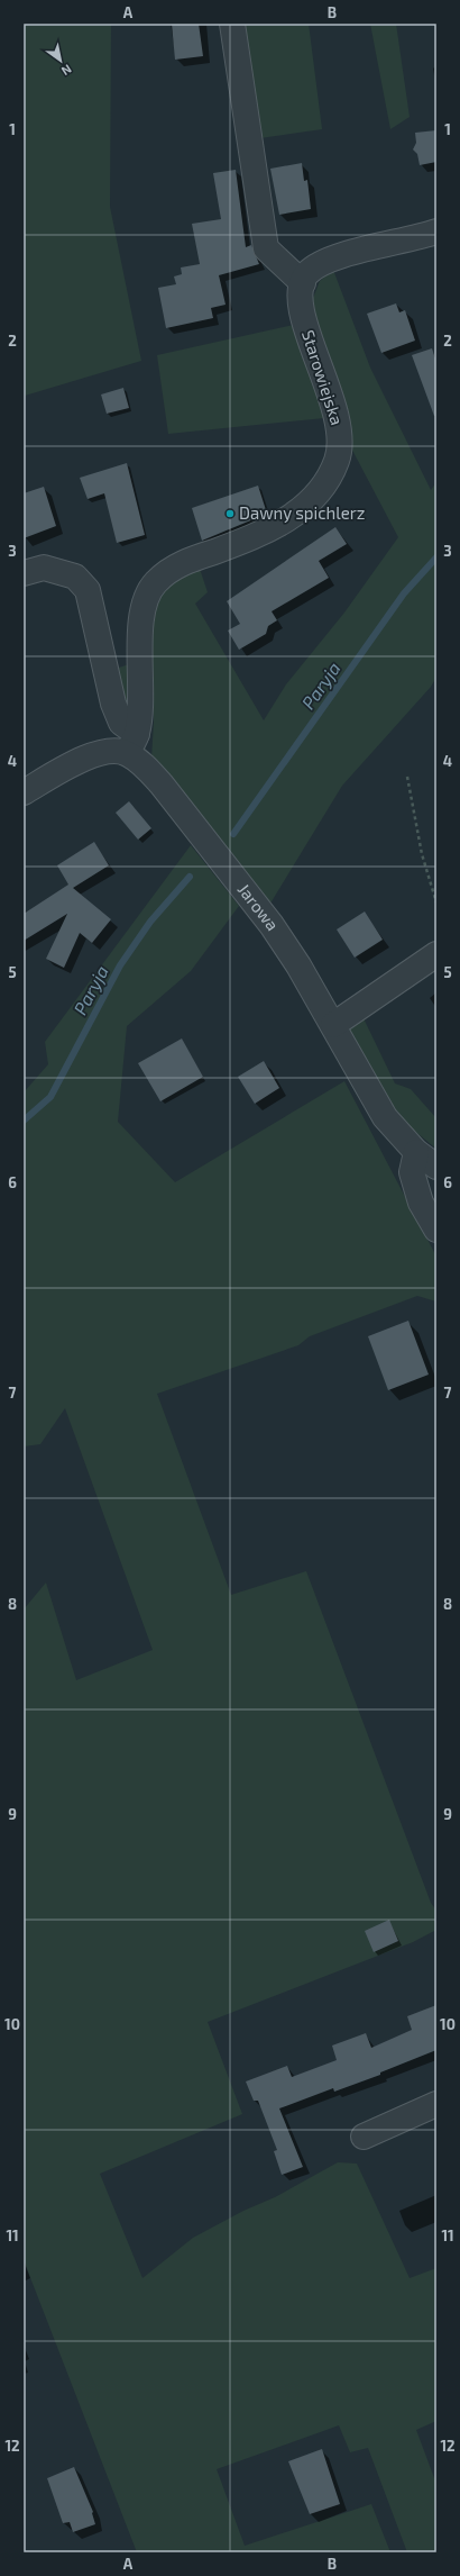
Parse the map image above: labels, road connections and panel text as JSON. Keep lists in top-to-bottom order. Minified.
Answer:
{"streets":{"street":["Starowiejska","Jarowa"]},"crossings":[["Starowiejska","Jarowa"]],"water":["Paryja"],"places":["Dawny spichlerz"],"north":"bottom right","grid":{"columns":["A","B"],"rows":["1","2","3","4","5","6","7","8","9","10","11","12"]}}
